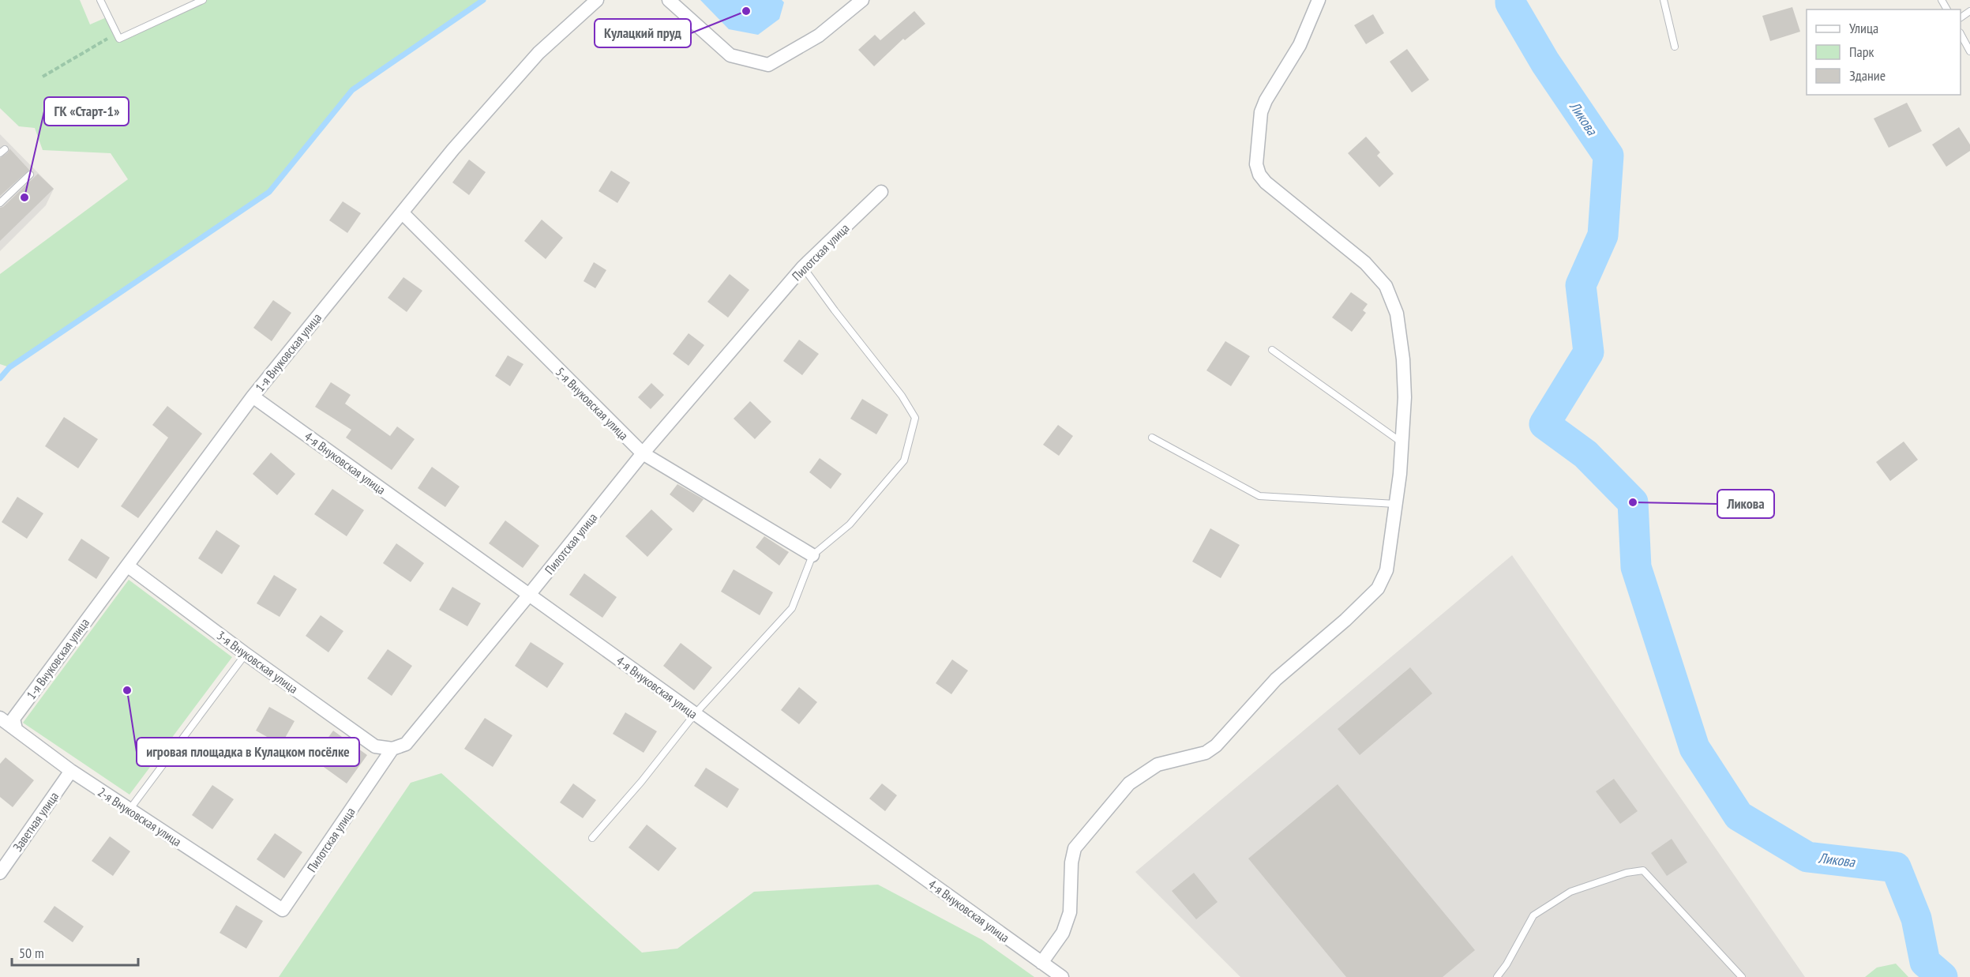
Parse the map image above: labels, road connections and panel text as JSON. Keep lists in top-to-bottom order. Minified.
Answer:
{"streets":{"street":["Пилотская улица","1-я Внуковская улица","5-я Внуковская улица","4-я Внуковская улица","3-я Внуковская улица","2-я Внуковская улица","Заветная улица"]},"crossings":[["Пилотская улица","5-я Внуковская улица"],["Пилотская улица","4-я Внуковская улица"],["Пилотская улица","3-я Внуковская улица"],["Пилотская улица","2-я Внуковская улица"],["1-я Внуковская улица","5-я Внуковская улица"],["1-я Внуковская улица","4-я Внуковская улица"],["1-я Внуковская улица","3-я Внуковская улица"],["1-я Внуковская улица","2-я Внуковская улица"],["2-я Внуковская улица","Заветная улица"]],"water":["Ликова"],"places":["Кулацкий пруд","ГК «Старт-1»","Ликова","игровая площадка в Кулацком посёлке"],"legend":["Улица","Парк","Здание"],"scale_bar":"50 m"}
